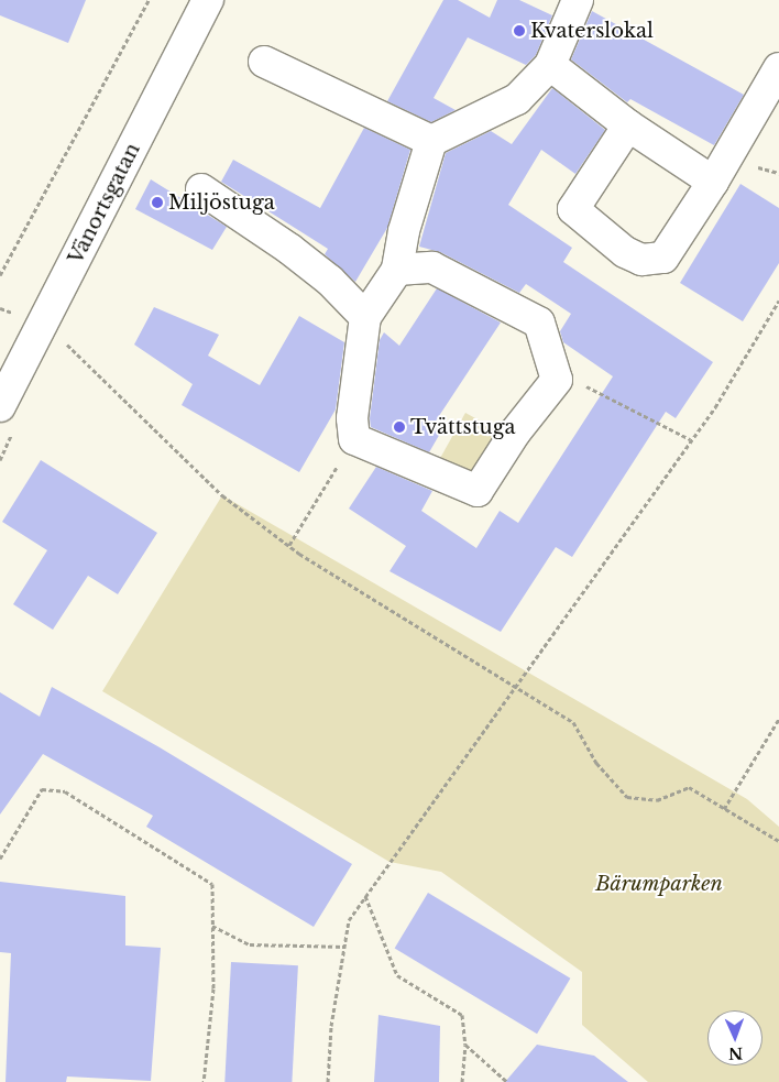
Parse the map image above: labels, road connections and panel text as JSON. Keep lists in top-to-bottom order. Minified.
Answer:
{"streets":{"lane":["Vänortsgatan"]},"parks":["Bärumparken"],"places":["Kvaterslokal","Miljöstuga","Tvättstuga"],"north":"bottom"}
